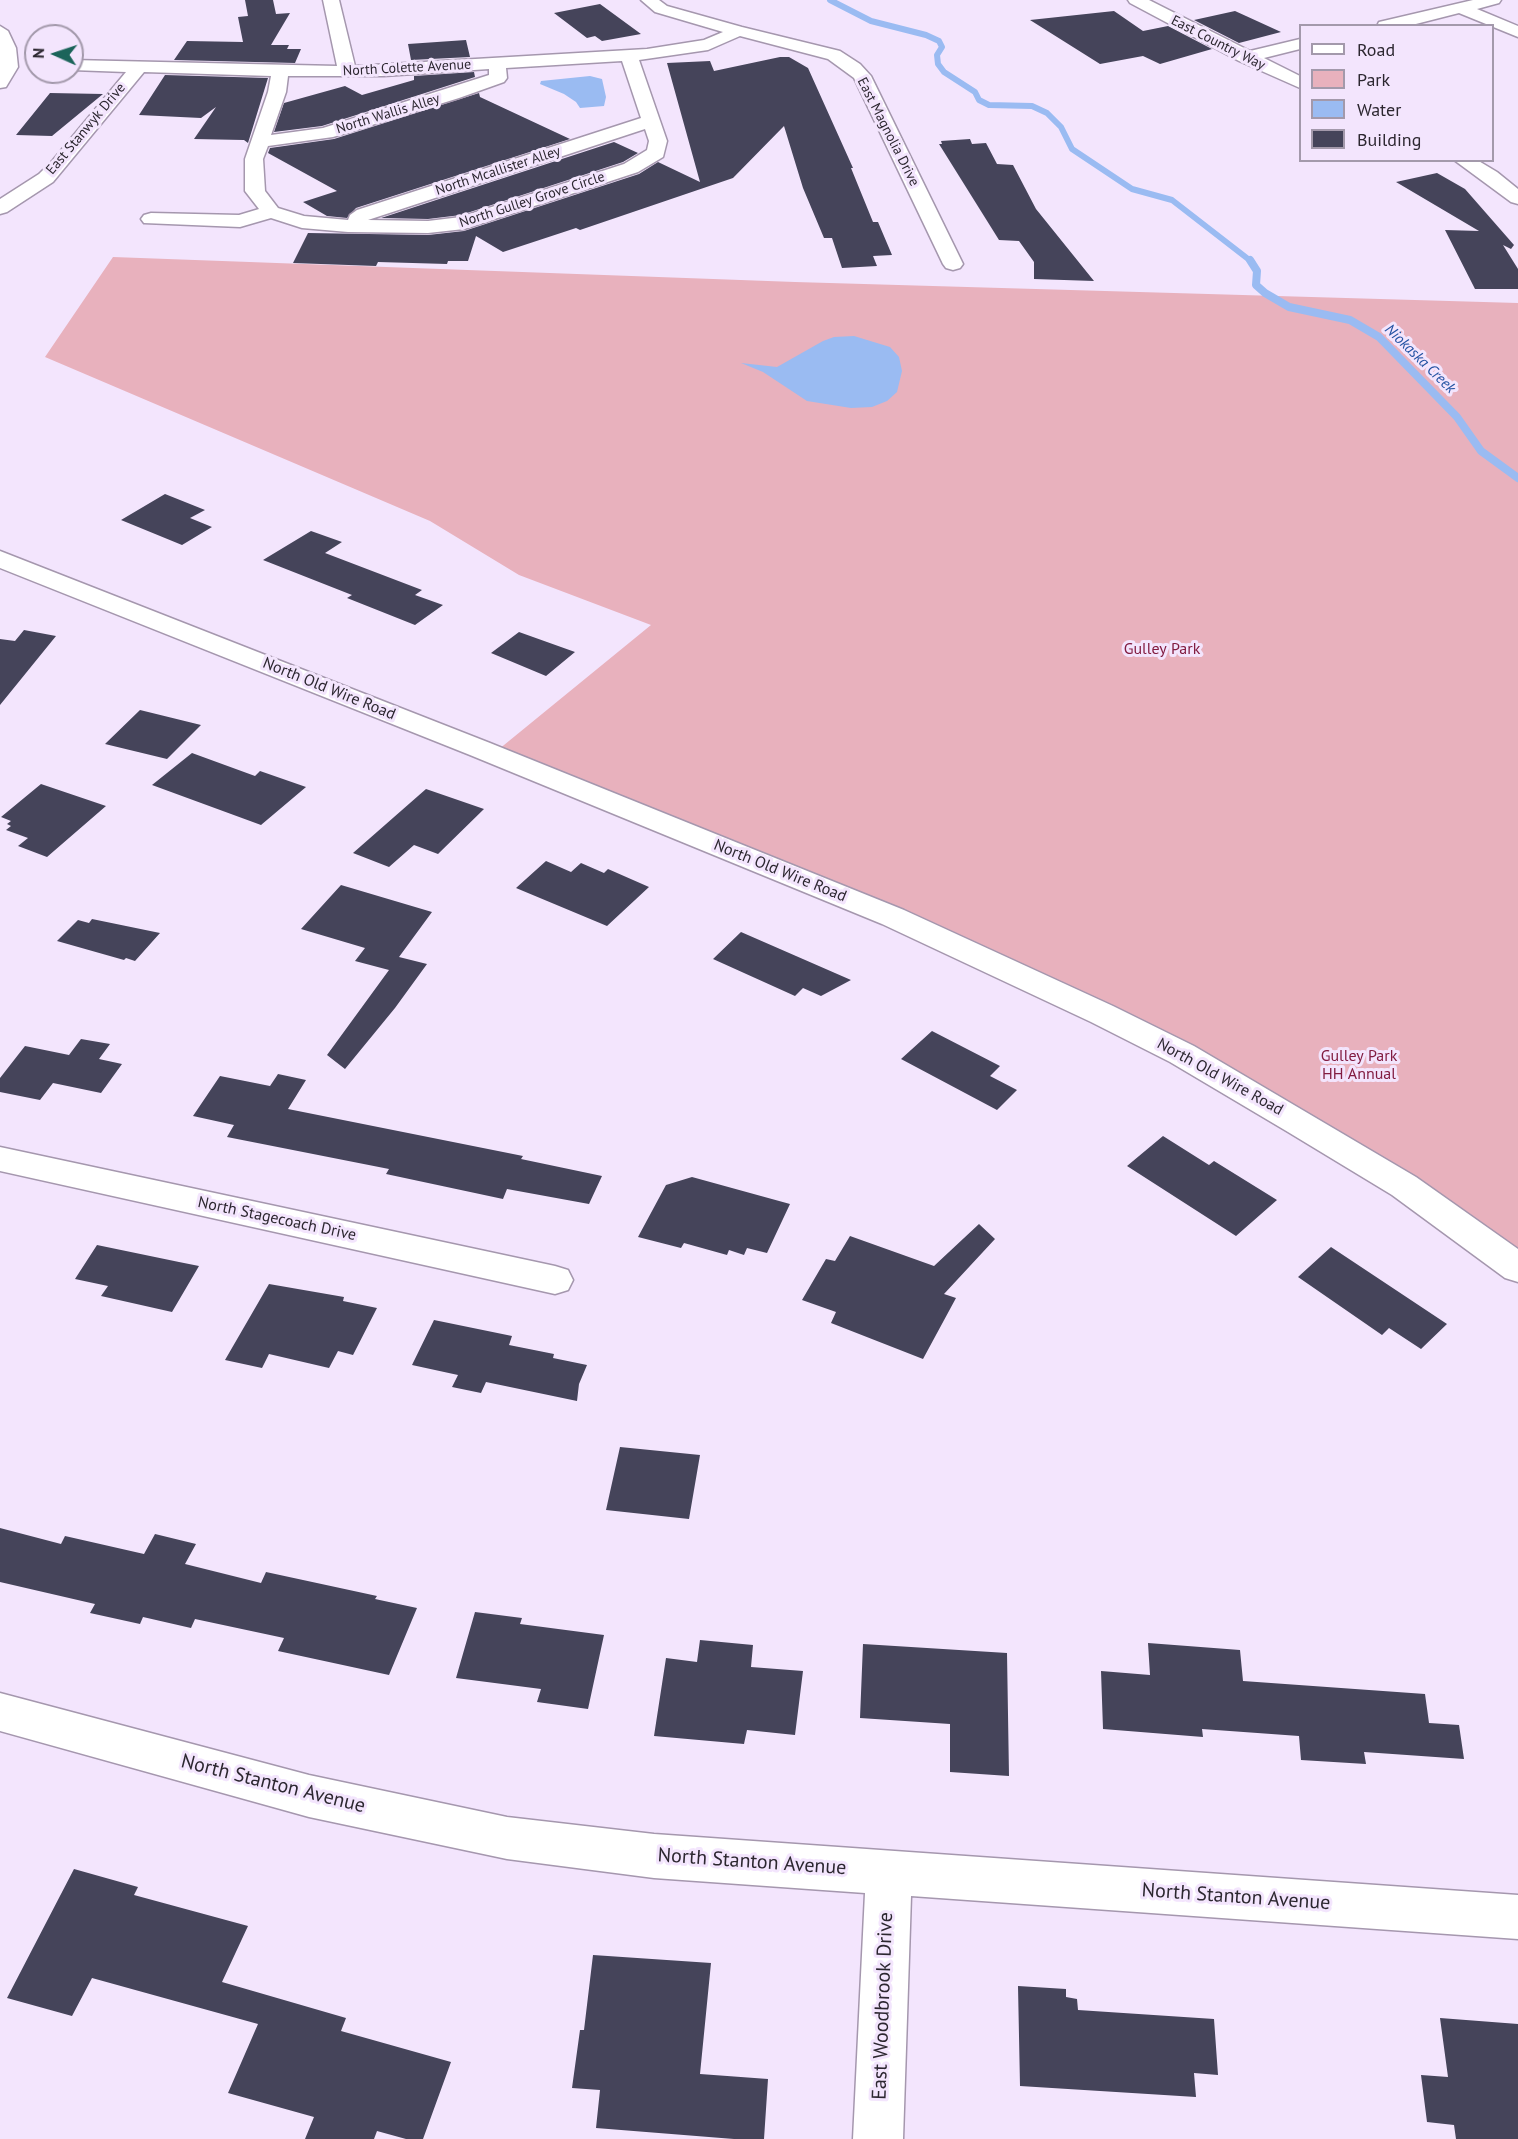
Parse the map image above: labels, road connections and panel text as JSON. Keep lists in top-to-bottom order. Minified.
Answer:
{"streets":{"street":["East Country Way","North Colette Avenue","North Wallis Alley","East Stanwyk Drive","East Magnolia Drive","North Mcallister Alley","North Gulley Grove Circle","North Old Wire Road","North Stagecoach Drive","North Stanton Avenue","East Woodbrook Drive"]},"crossings":[["North Colette Avenue","North Wallis Alley"],["North Colette Avenue","East Stanwyk Drive"],["North Colette Avenue","East Magnolia Drive"],["North Colette Avenue","North Gulley Grove Circle"],["North Mcallister Alley","North Gulley Grove Circle"],["North Stanton Avenue","East Woodbrook Drive"]],"water":["Niokaska Creek"],"parks":["Gulley Park","Gulley Park HH Annual"],"legend":["Road","Park","Water","Building"],"north":"left"}
